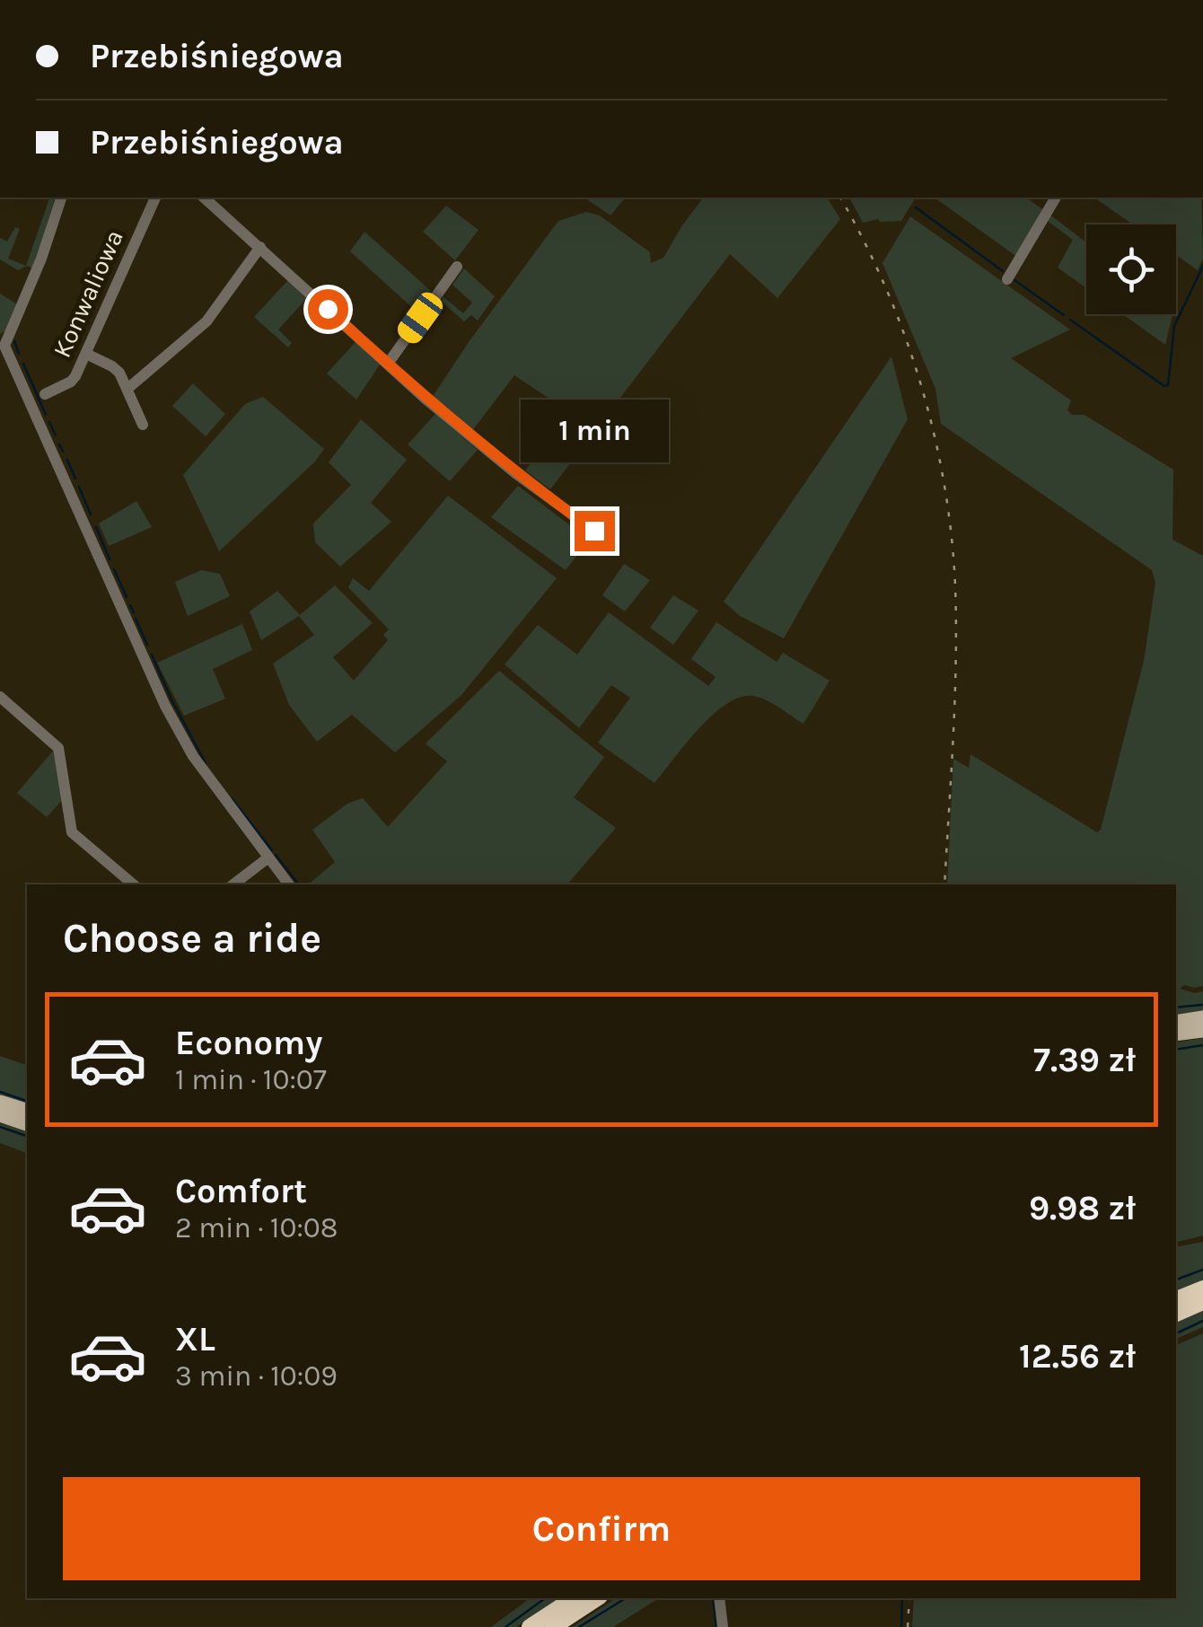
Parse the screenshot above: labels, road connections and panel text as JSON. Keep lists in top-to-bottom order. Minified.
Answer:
{"streets":{"street":["Konwaliowa"]},"page":{"banner":["Przebiśniegowa","Przebiśniegowa"],"bubble":"1 min","heading":"Choose a ride","list":[{"name":"Economy","note":"1 min · 10:07","value":"7.39 zł"},{"name":"Comfort","note":"2 min · 10:08","value":"9.98 zł"},{"name":"XL","note":"3 min · 10:09","value":"12.56 zł"}],"buttons":"Confirm"}}
